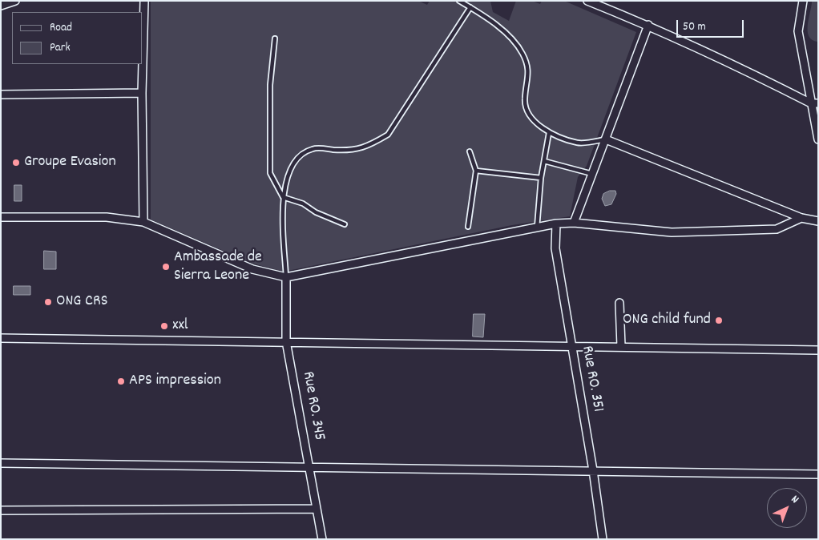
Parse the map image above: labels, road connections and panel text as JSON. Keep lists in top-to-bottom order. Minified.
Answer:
{"streets":{"street":["Rue RO. 351","Rue RO. 345"]},"places":["Groupe Evasion","Ambassade de Sierra Leone","ONG CRS","ONG child fund","xxl","APS impression"],"legend":["Road","Park"],"scale_bar":"50 m","north":"top right"}
